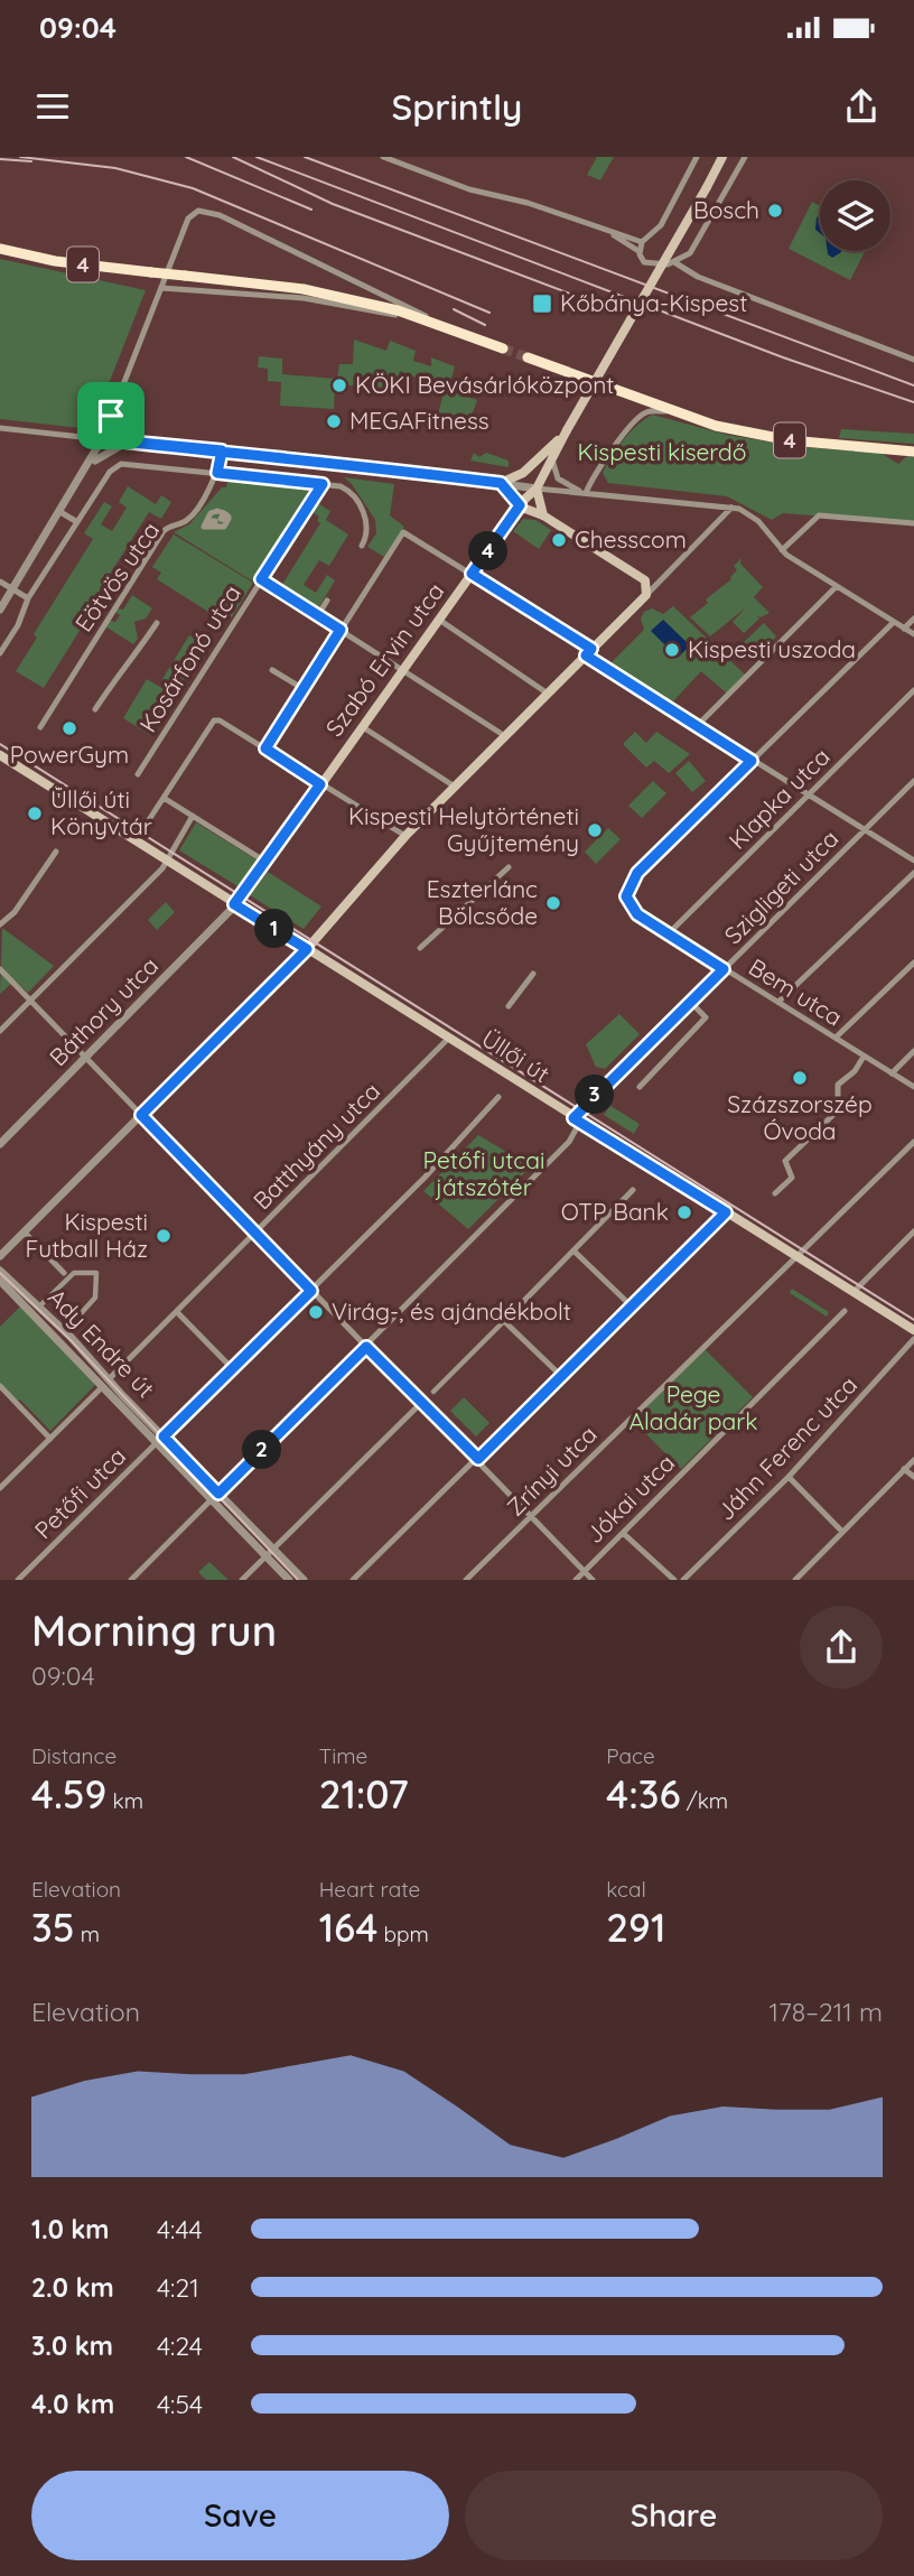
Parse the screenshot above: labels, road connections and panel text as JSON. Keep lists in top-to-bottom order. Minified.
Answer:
{"streets":{"main road":["4","Szabó Ervin utca","Üllői út"],"street":["Eötvös utca","Kosárfonó utca","Klapka utca","Szigligeti utca","Bem utca","Báthory utca","Batthyány utca","Ady Endre út","Jáhn Ferenc utca","Zrínyi utca","Petőfi utca","Jókai utca"]},"crossings":[["Szabó Ervin utca","Báthory utca"],["Szabó Ervin utca","Üllői út"],["Klapka utca","Bem utca"],["Szigligeti utca","Bem utca"],["Szigligeti utca","Üllői út"],["Szigligeti utca","Ady Endre út"],["Báthory utca","Üllői út"],["Üllői út","Batthyány utca"],["Üllői út","Zrínyi utca"],["Batthyány utca","Ady Endre út"],["Ady Endre út","Petőfi utca"]],"parks":["Kispesti kiserdő","Petőfi utcai játszótér","Pege Aladár park"],"places":{"other":["Bosch","KÖKI Bevásárlóközpont","MEGAFitness","Chesscom","Kispesti uszoda","PowerGym","Üllői úti Könyvtár","Kispesti Helytörténeti Gyűjtemény","Eszterlánc Bölcsőde","Százszorszép Óvoda","OTP Bank","Kispesti Futball Ház","Virág-, és ajándékbolt"],"transit":["Kőbánya-Kispest"]},"page":{"status":"09:04","header":"Sprintly","pins":["4","1","3","2"],"heading":["Morning run","09:04"],"stats":[["Distance","4.59 km"],["Time","21:07"],["Pace","4:36 /km"],["Elevation","35 m"],["Heart rate","164 bpm"],["kcal","291"]],"chart":["Elevation","178–211 m"],"list":[{"name":"1.0 km","note":"4:44"},{"name":"2.0 km","note":"4:21"},{"name":"3.0 km","note":"4:24"},{"name":"4.0 km","note":"4:54"}],"buttons":["Save","Share"]}}
